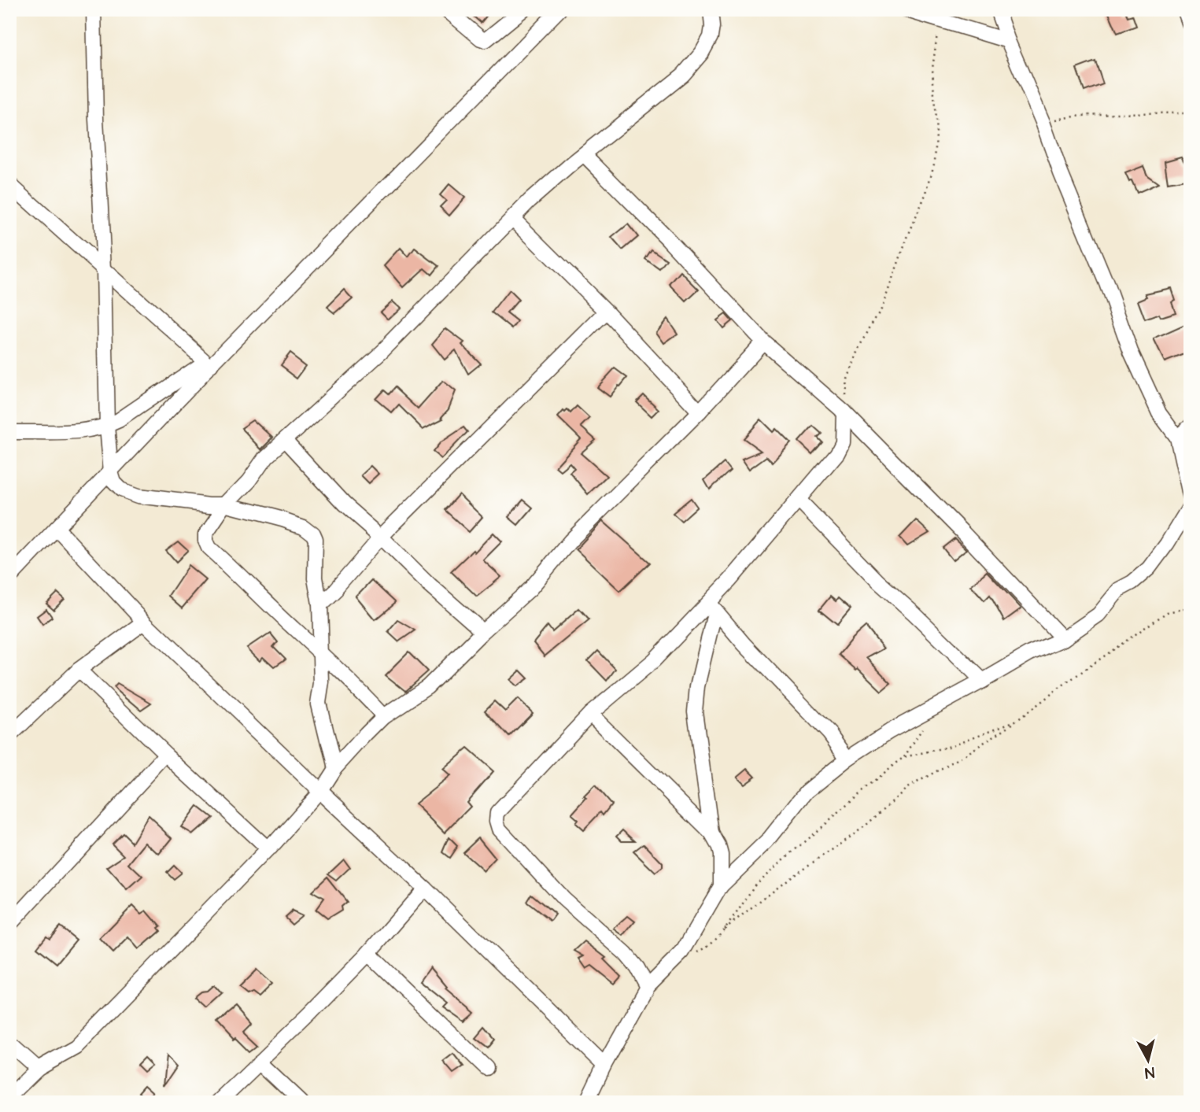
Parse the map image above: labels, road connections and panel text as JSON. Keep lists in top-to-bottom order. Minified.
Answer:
{"north":"bottom"}
